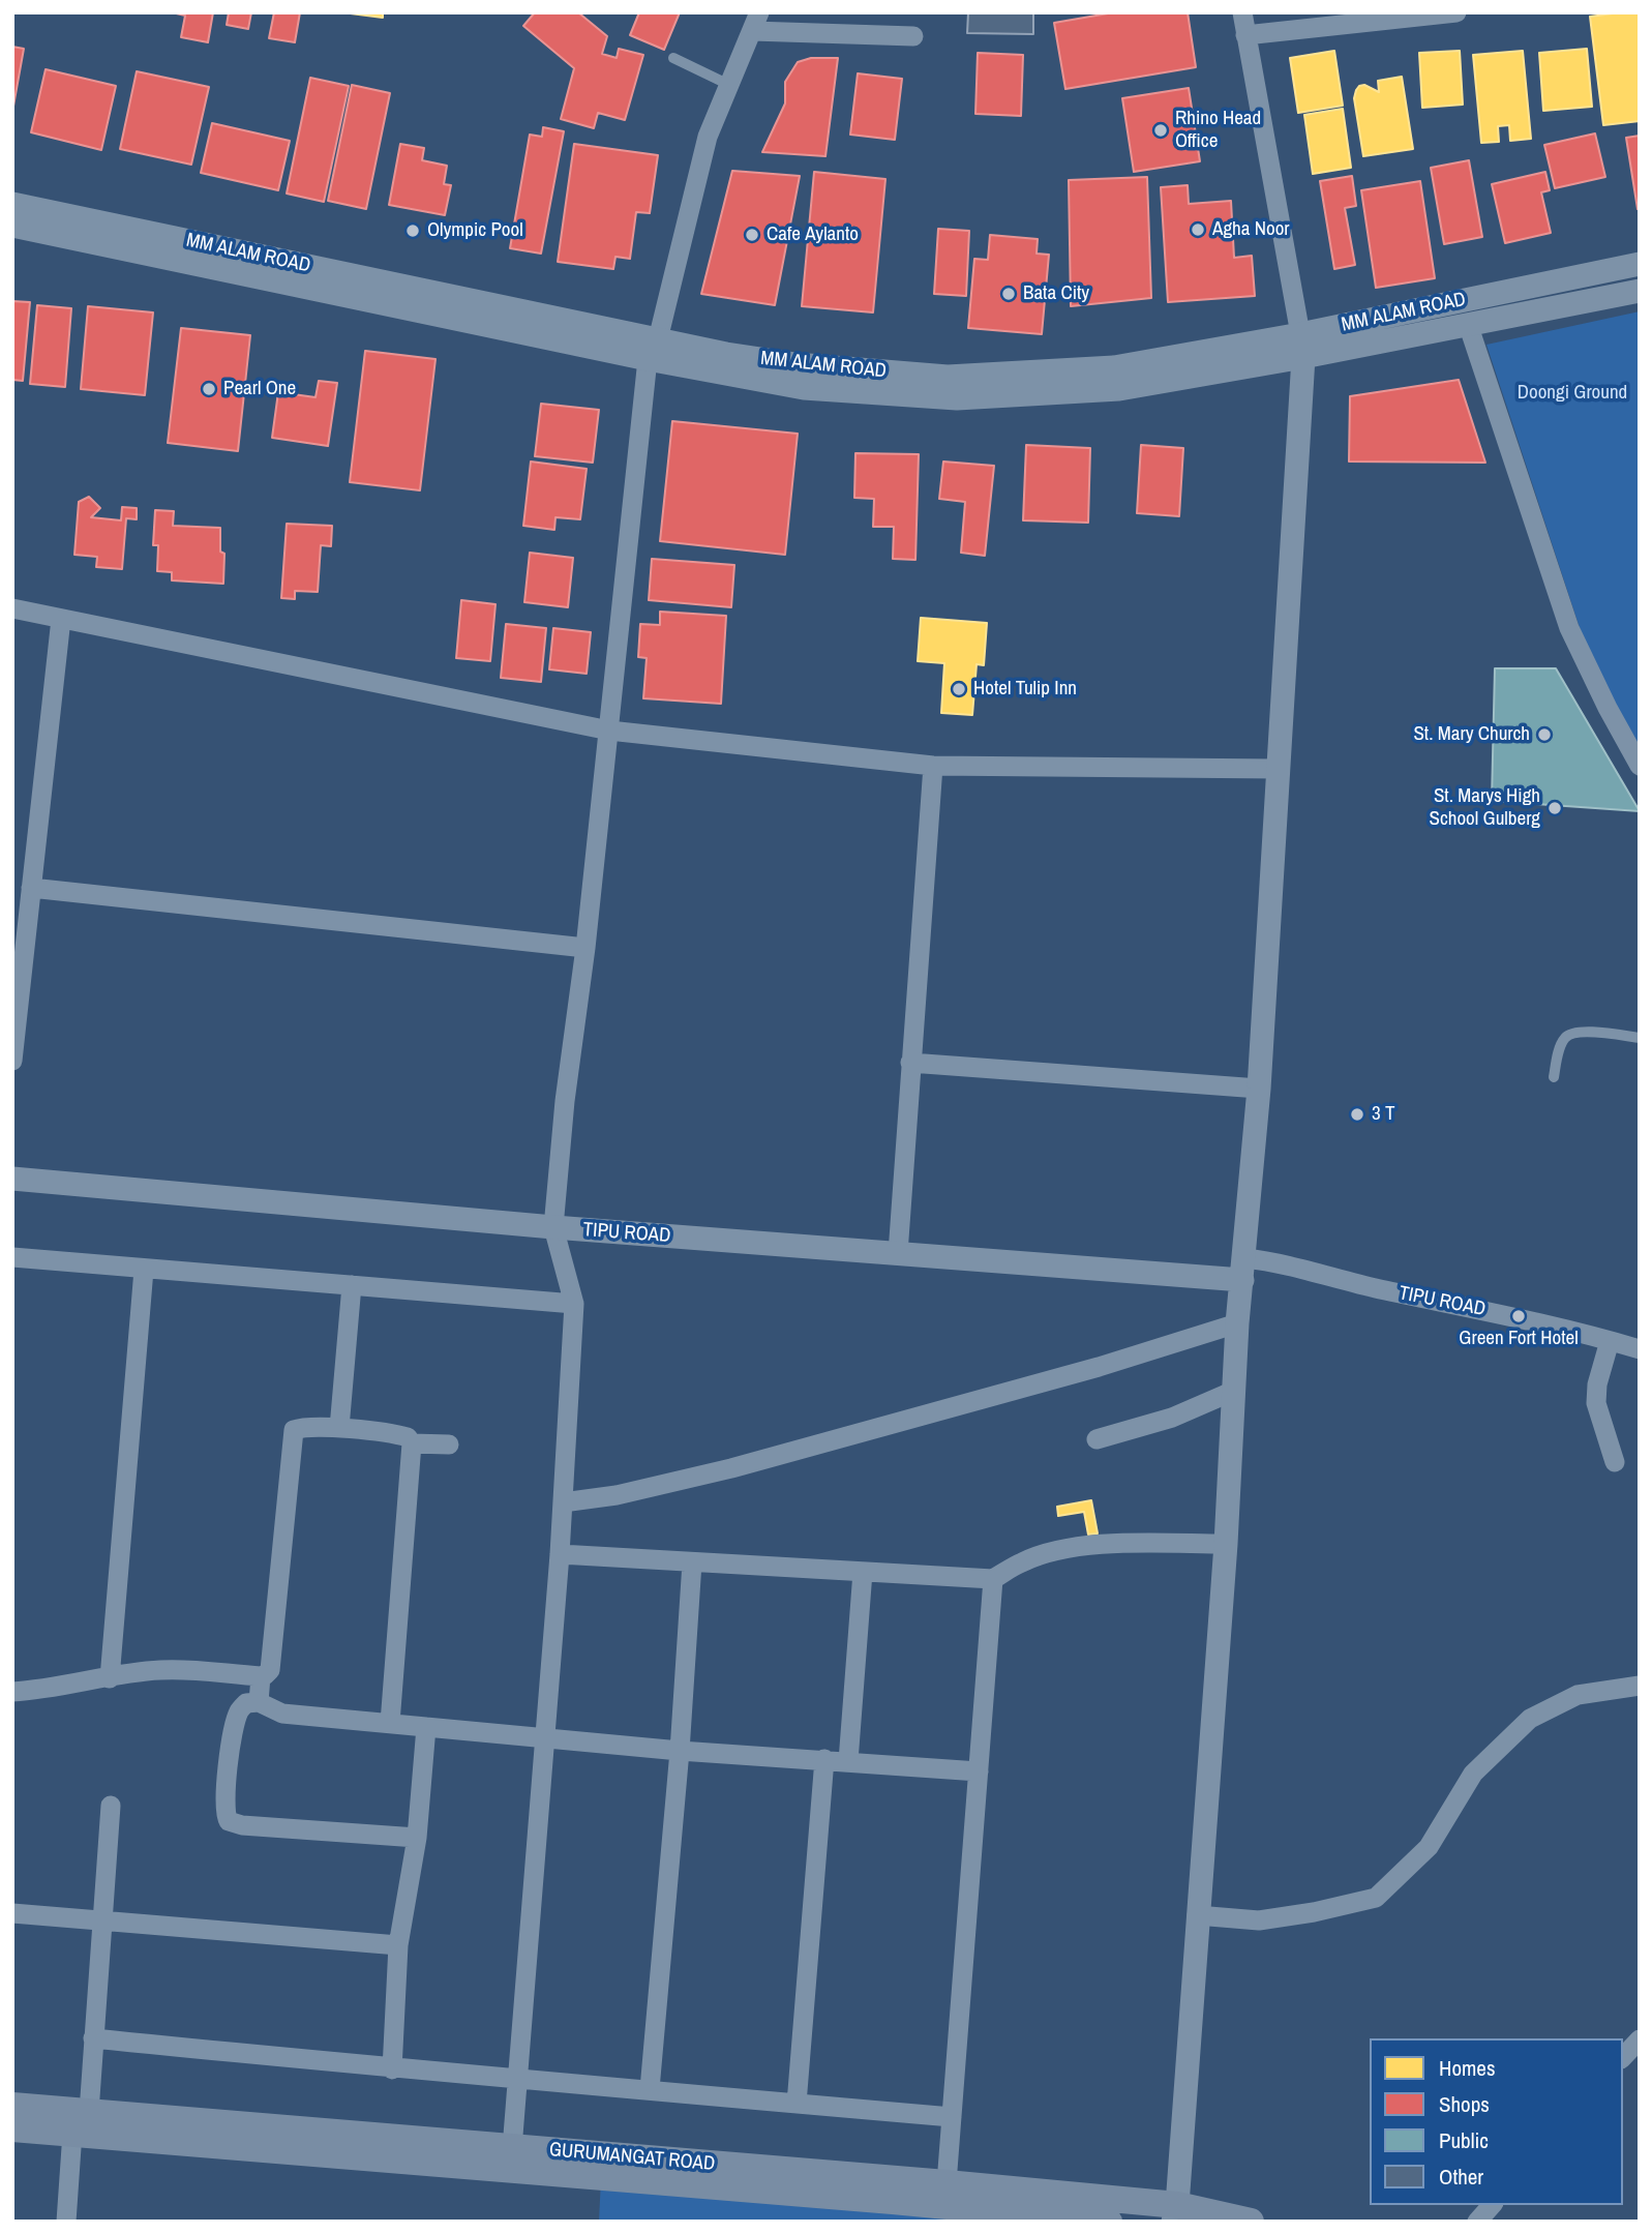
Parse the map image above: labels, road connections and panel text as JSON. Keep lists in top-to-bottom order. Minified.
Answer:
{"streets":{"main road":["GURUMANGAT ROAD"],"street":["MM ALAM ROAD","TIPU ROAD"]},"parks":["Doongi Ground"],"places":["Rhino Head Office","Agha Noor","Olympic Pool","Cafe Aylanto","Bata City","Pearl One","Hotel Tulip Inn","St. Mary Church","St. Marys High School Gulberg","3 T","Green Fort Hotel"],"legend":["Homes","Shops","Public","Other"]}
